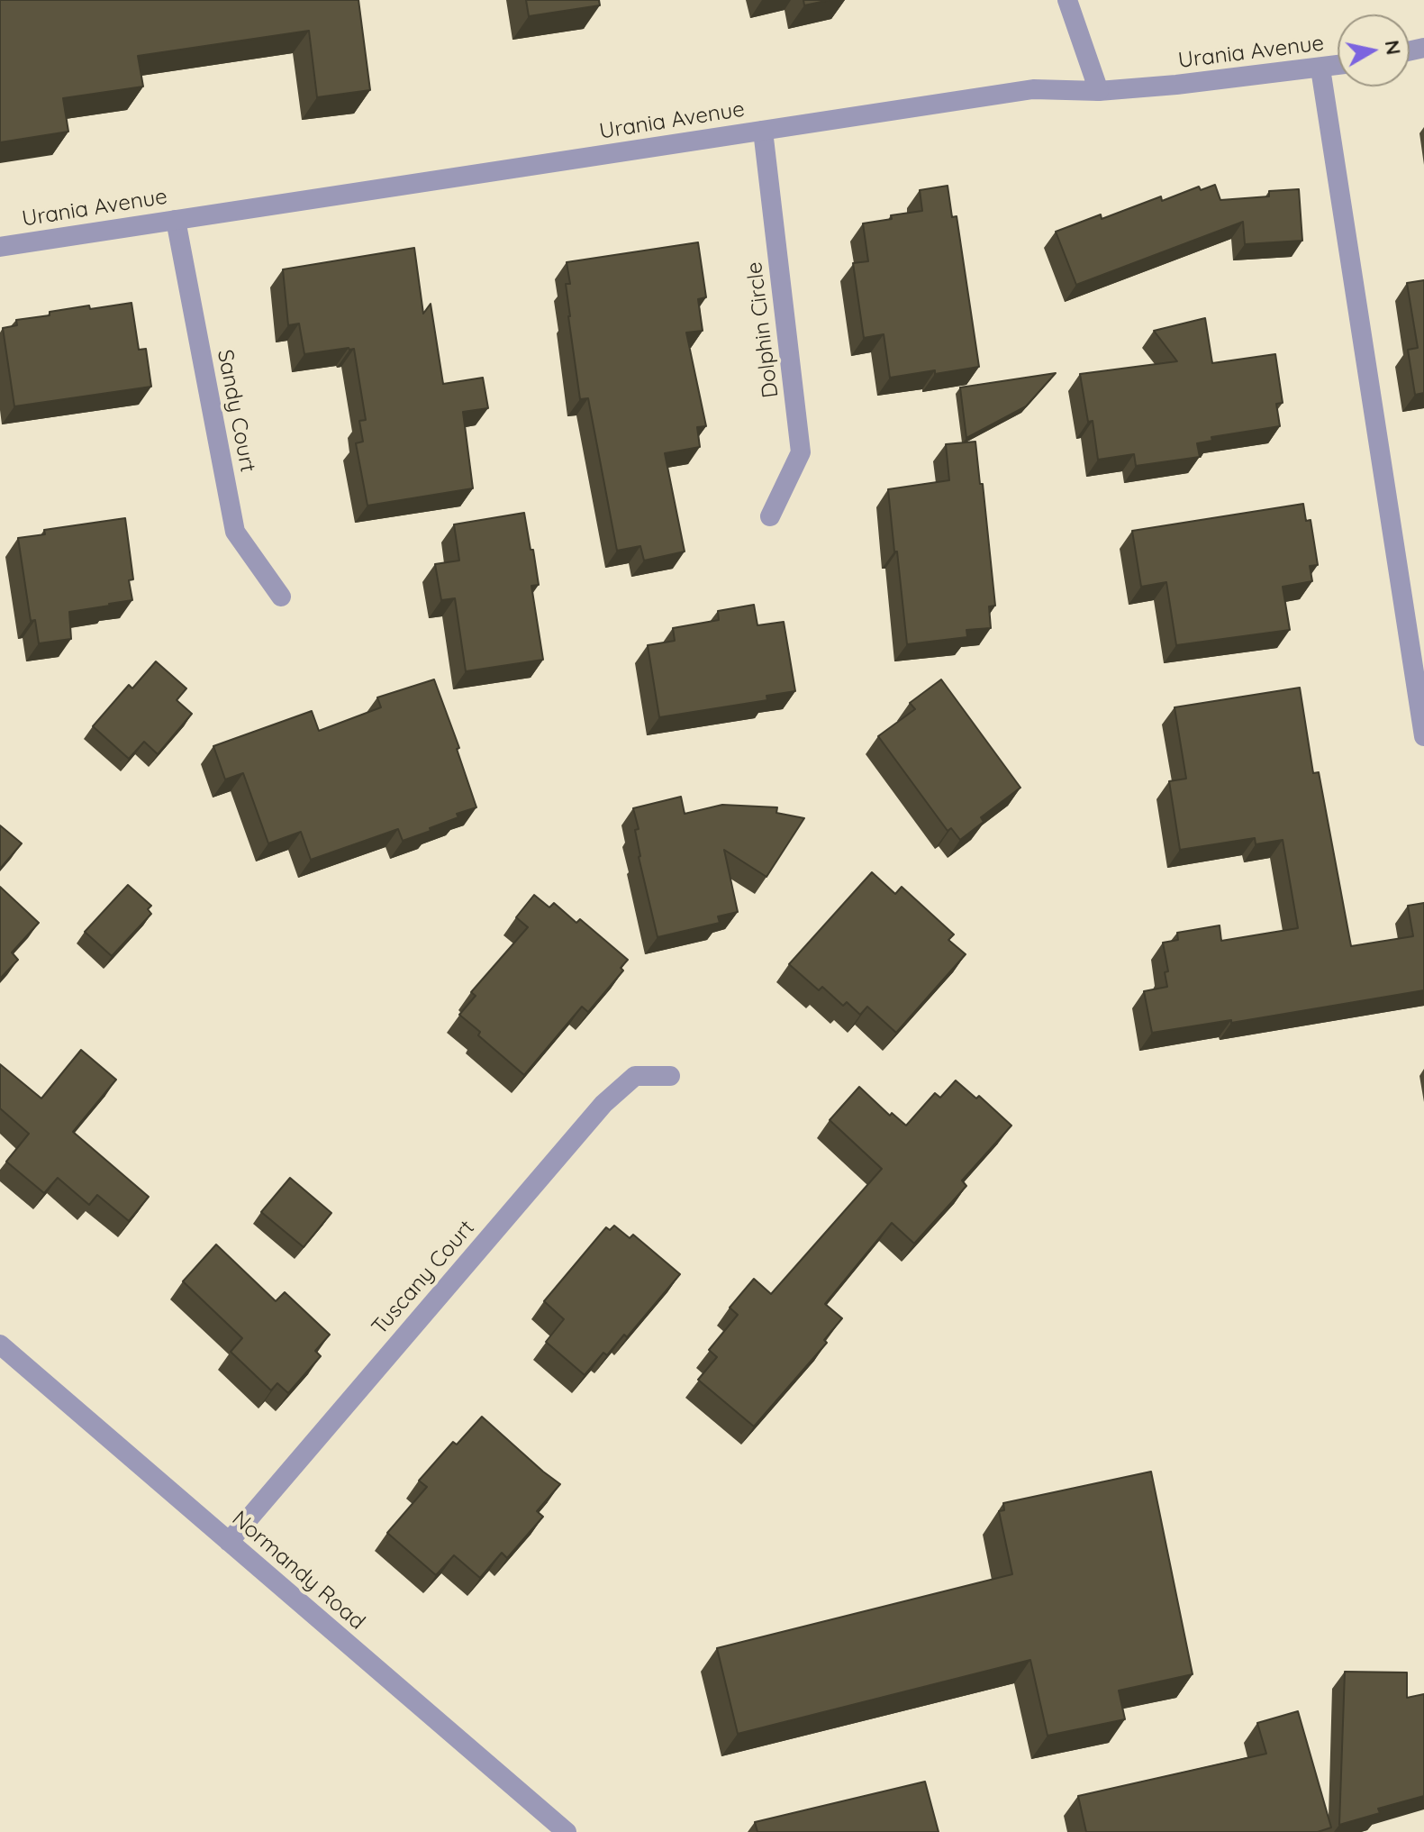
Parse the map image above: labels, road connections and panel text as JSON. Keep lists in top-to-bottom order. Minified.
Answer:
{"streets":{"street":["Urania Avenue","Dolphin Circle","Sandy Court","Tuscany Court","Normandy Road"]},"crossings":[["Urania Avenue","Dolphin Circle"],["Urania Avenue","Sandy Court"],["Tuscany Court","Normandy Road"]],"north":"right"}
